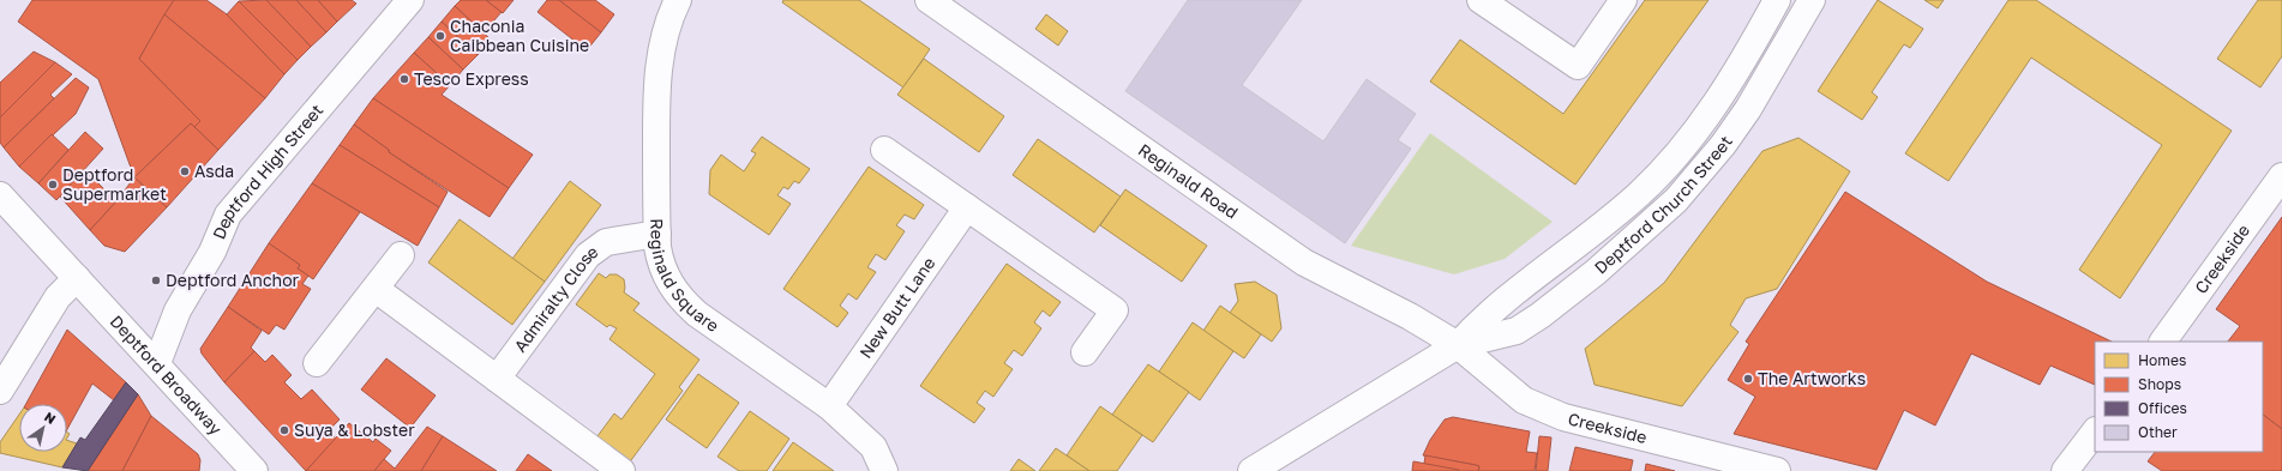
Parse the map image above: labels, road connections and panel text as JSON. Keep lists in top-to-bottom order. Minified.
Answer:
{"streets":{"main road":["Deptford High Street","Reginald Road","Deptford Church Street","Creekside","Reginald Square","Admiralty Close","New Butt Lane","Deptford Broadway"]},"crossings":[["Deptford High Street","Deptford Broadway"],["Reginald Road","Deptford Church Street"],["Reginald Road","Creekside"],["Deptford Church Street","Creekside"],["Reginald Square","Admiralty Close"],["Reginald Square","New Butt Lane"]],"places":["Chaconia Caibbean Cuisine","Tesco Express","Asda","Deptford Supermarket","Deptford Anchor","The Artworks","Suya & Lobster"],"legend":["Homes","Shops","Offices","Other"],"north":"top right"}
